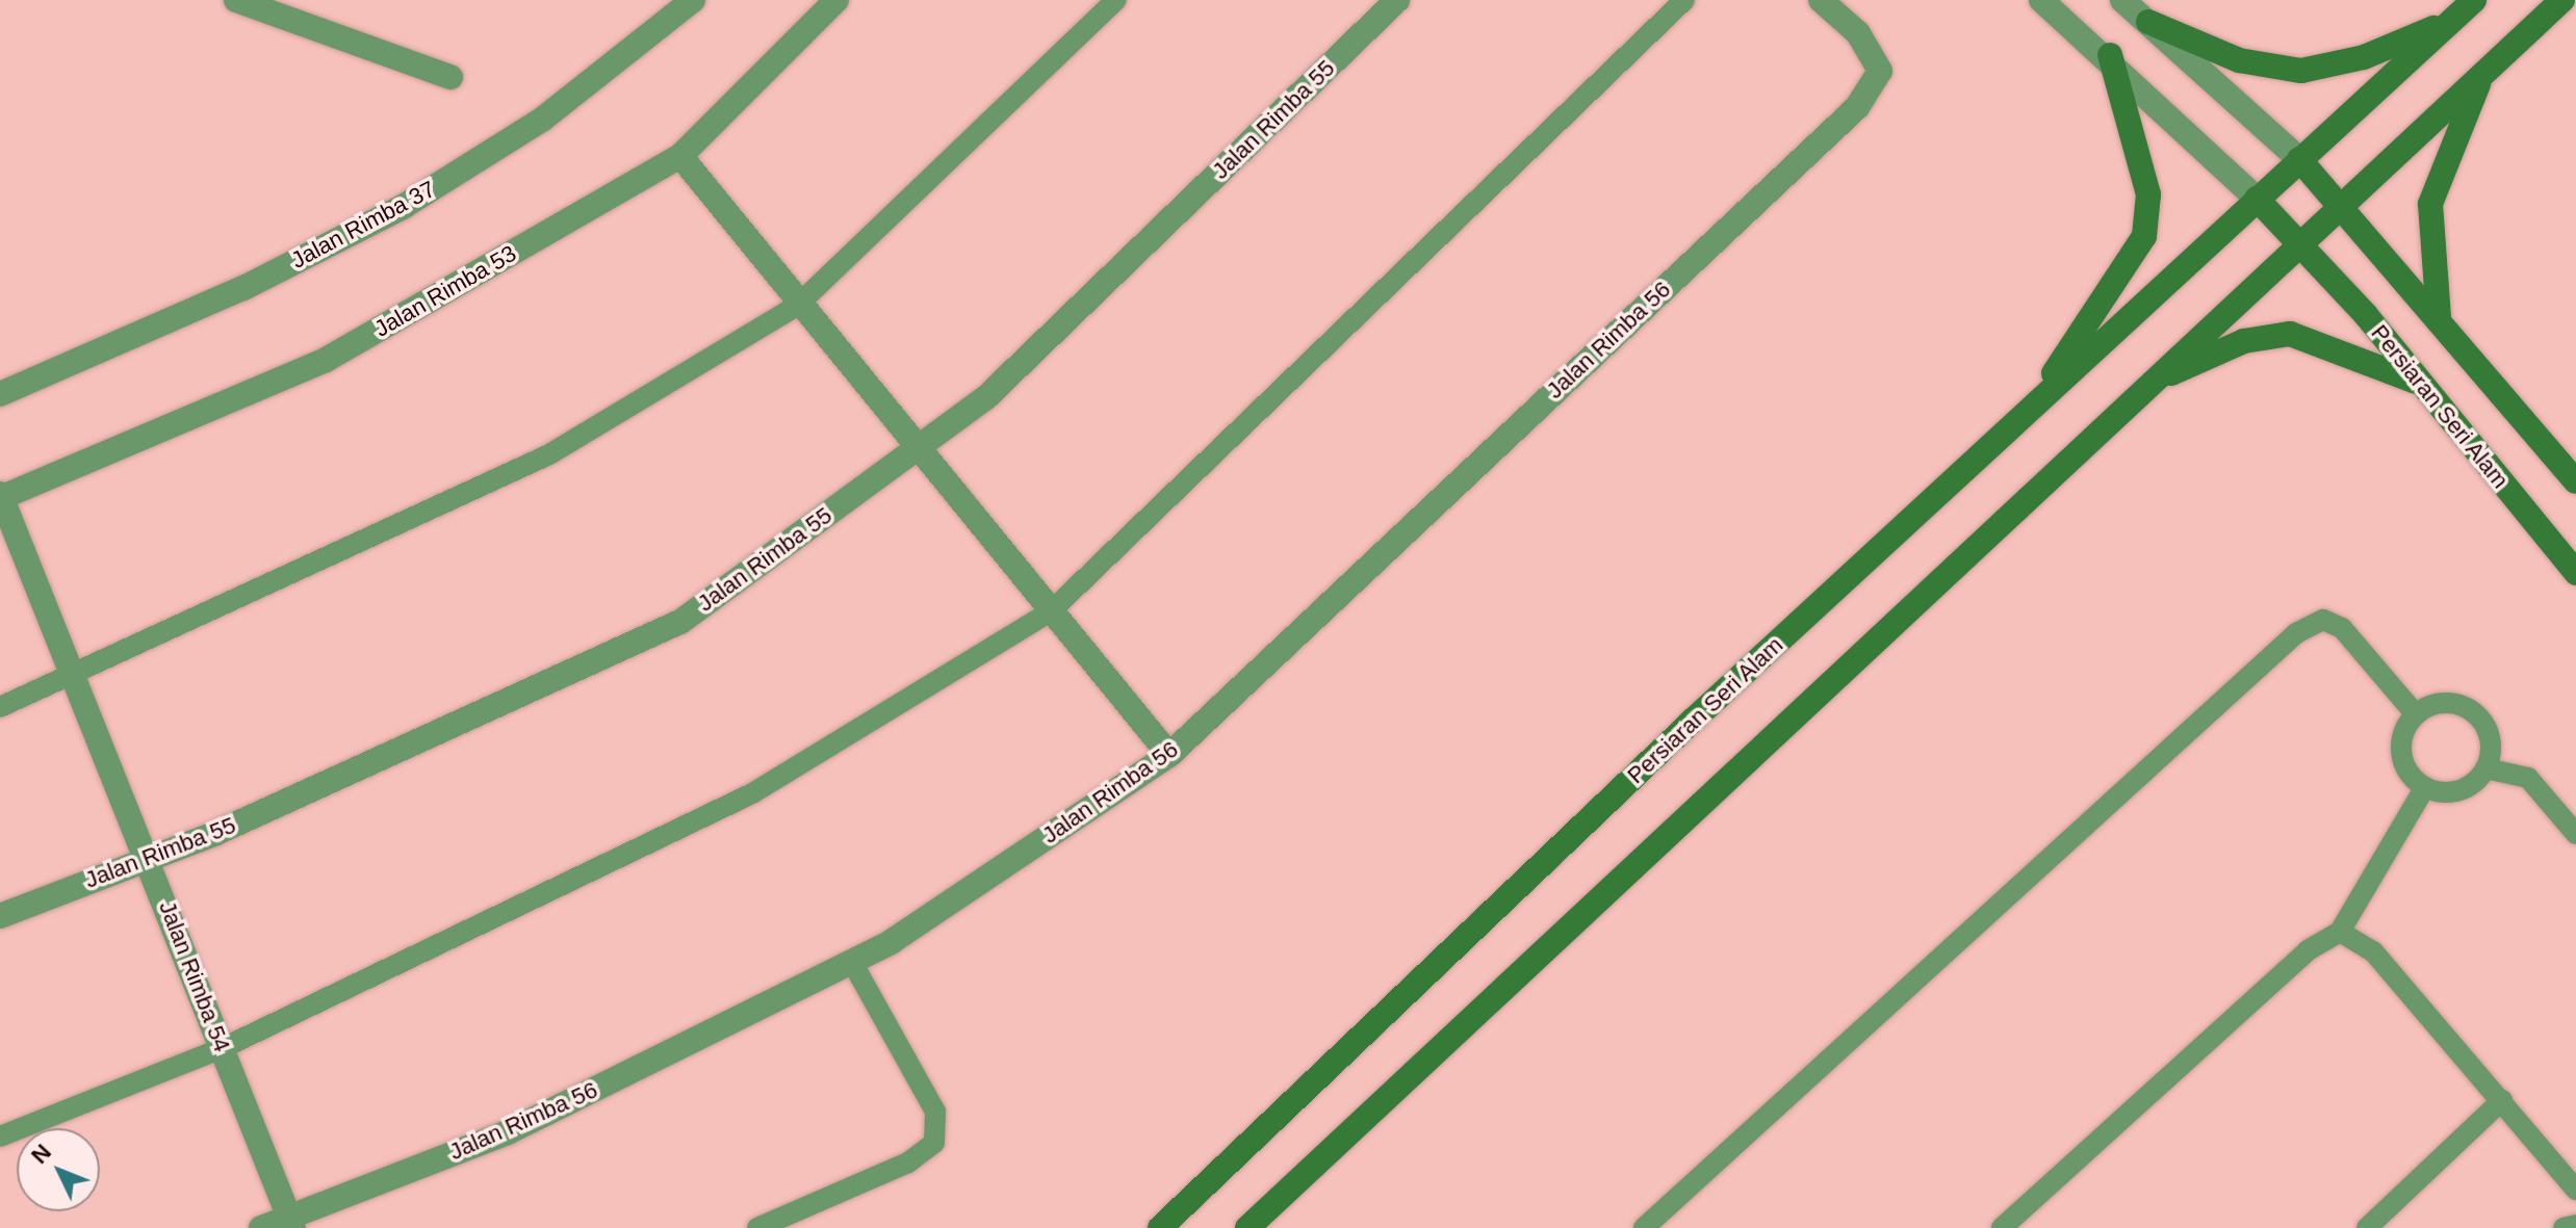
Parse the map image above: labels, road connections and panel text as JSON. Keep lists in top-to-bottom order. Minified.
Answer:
{"streets":{"street":["Jalan Rimba 55","Jalan Rimba 37","Jalan Rimba 53","Jalan Rimba 56","Persiaran Seri Alam","Jalan Rimba 54"]},"crossings":[["Jalan Rimba 55","Jalan Rimba 54"],["Jalan Rimba 53","Jalan Rimba 54"],["Jalan Rimba 56","Jalan Rimba 54"]],"north":"top left"}
